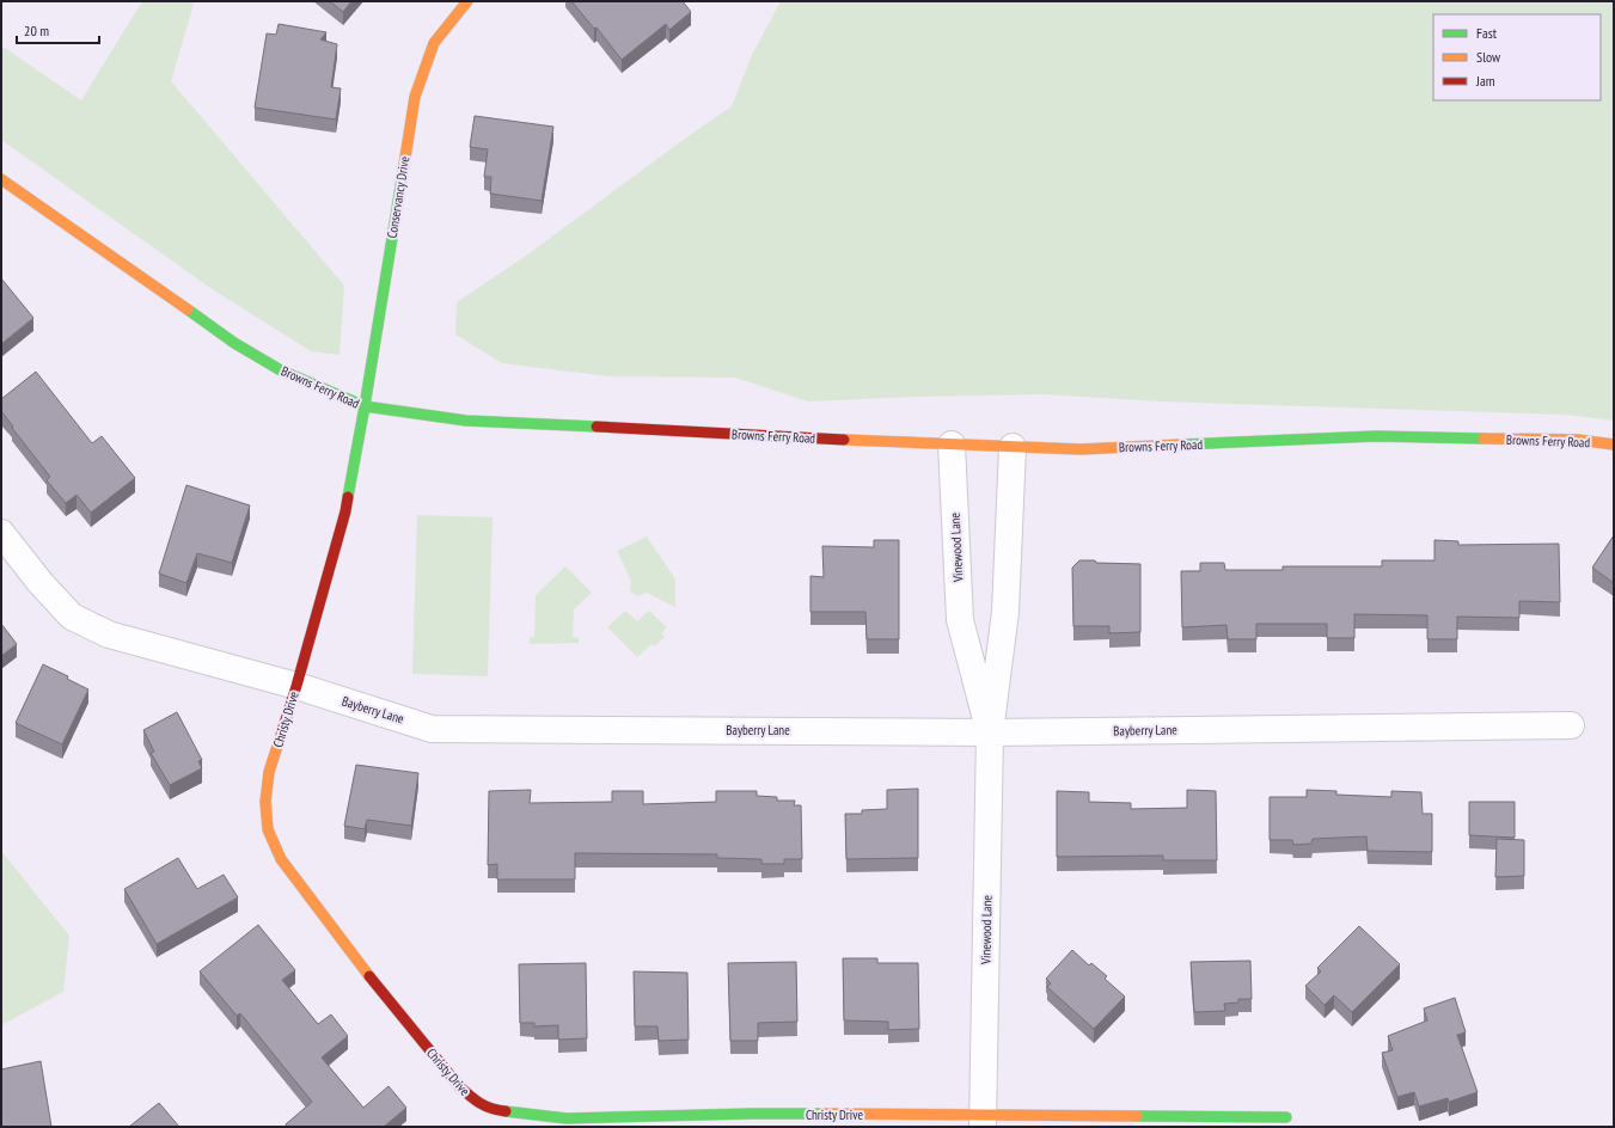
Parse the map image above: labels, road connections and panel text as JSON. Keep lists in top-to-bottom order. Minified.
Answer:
{"streets":{"street":["Conservancy Drive","Browns Ferry Road","Vinewood Lane","Bayberry Lane","Christy Drive"]},"crossings":[["Conservancy Drive","Browns Ferry Road"],["Conservancy Drive","Christy Drive"],["Browns Ferry Road","Vinewood Lane"],["Browns Ferry Road","Christy Drive"],["Vinewood Lane","Bayberry Lane"],["Vinewood Lane","Christy Drive"],["Bayberry Lane","Christy Drive"]],"legend":["Fast","Slow","Jam"],"scale_bar":"20 m"}
